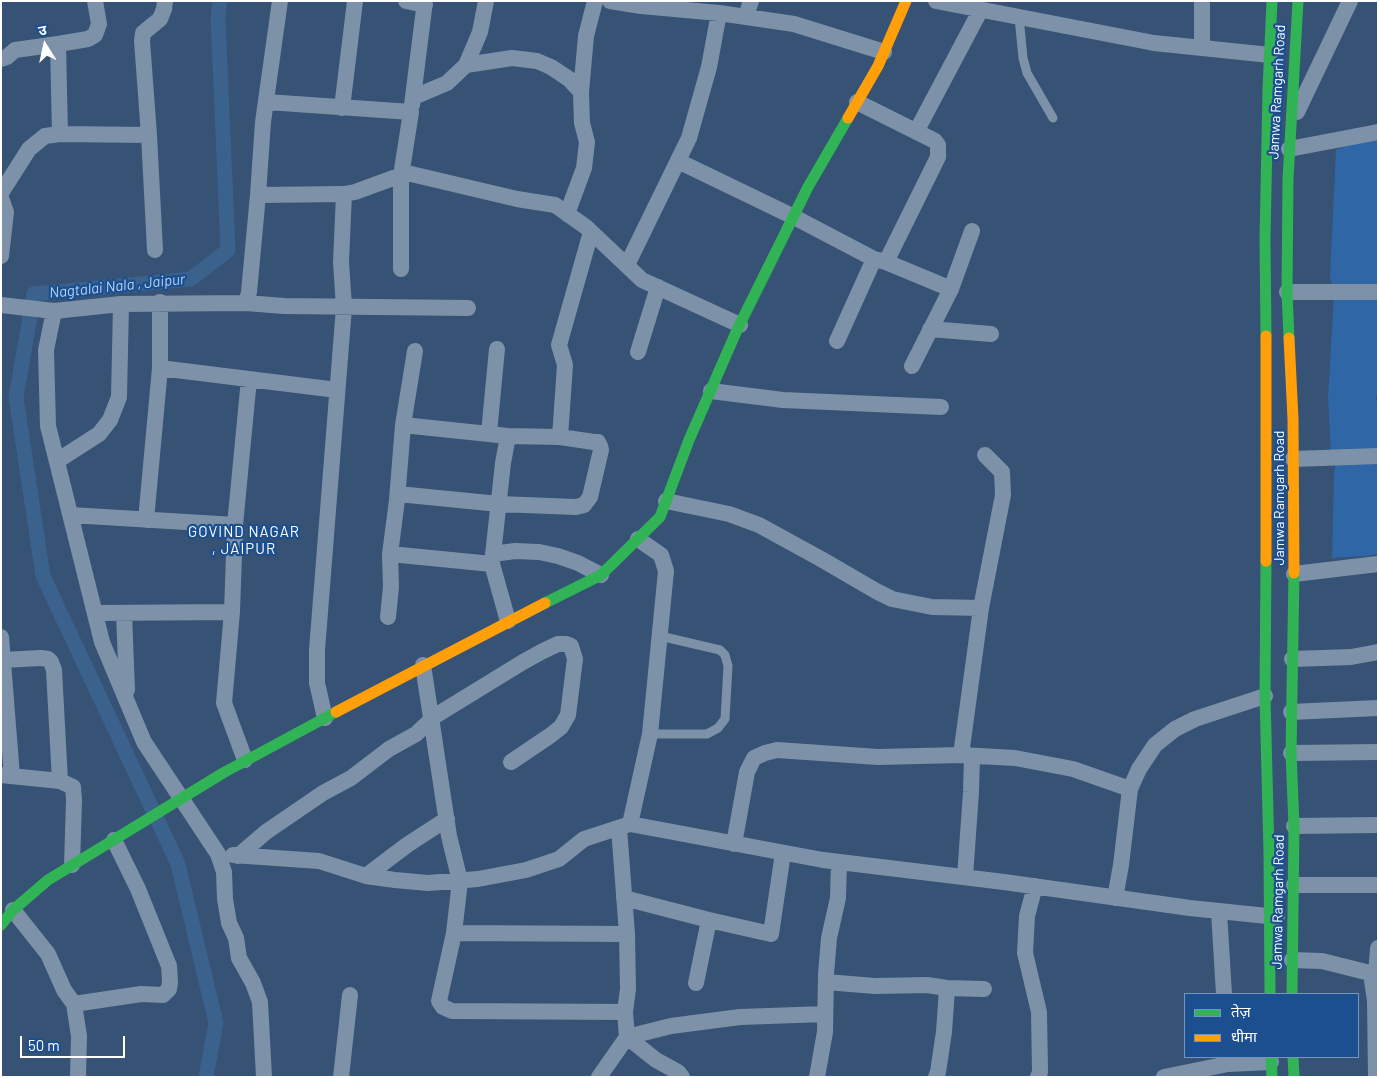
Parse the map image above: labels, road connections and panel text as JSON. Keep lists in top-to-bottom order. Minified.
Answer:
{"streets":{"main road":["Jamwa Ramgarh Road"]},"districts":["GOVIND NAGAR , JAIPUR"],"water":["Nagtalai Nala , Jaipur"],"legend":["तेज़","धीमा"],"scale_bar":"50 m","north":"top"}
